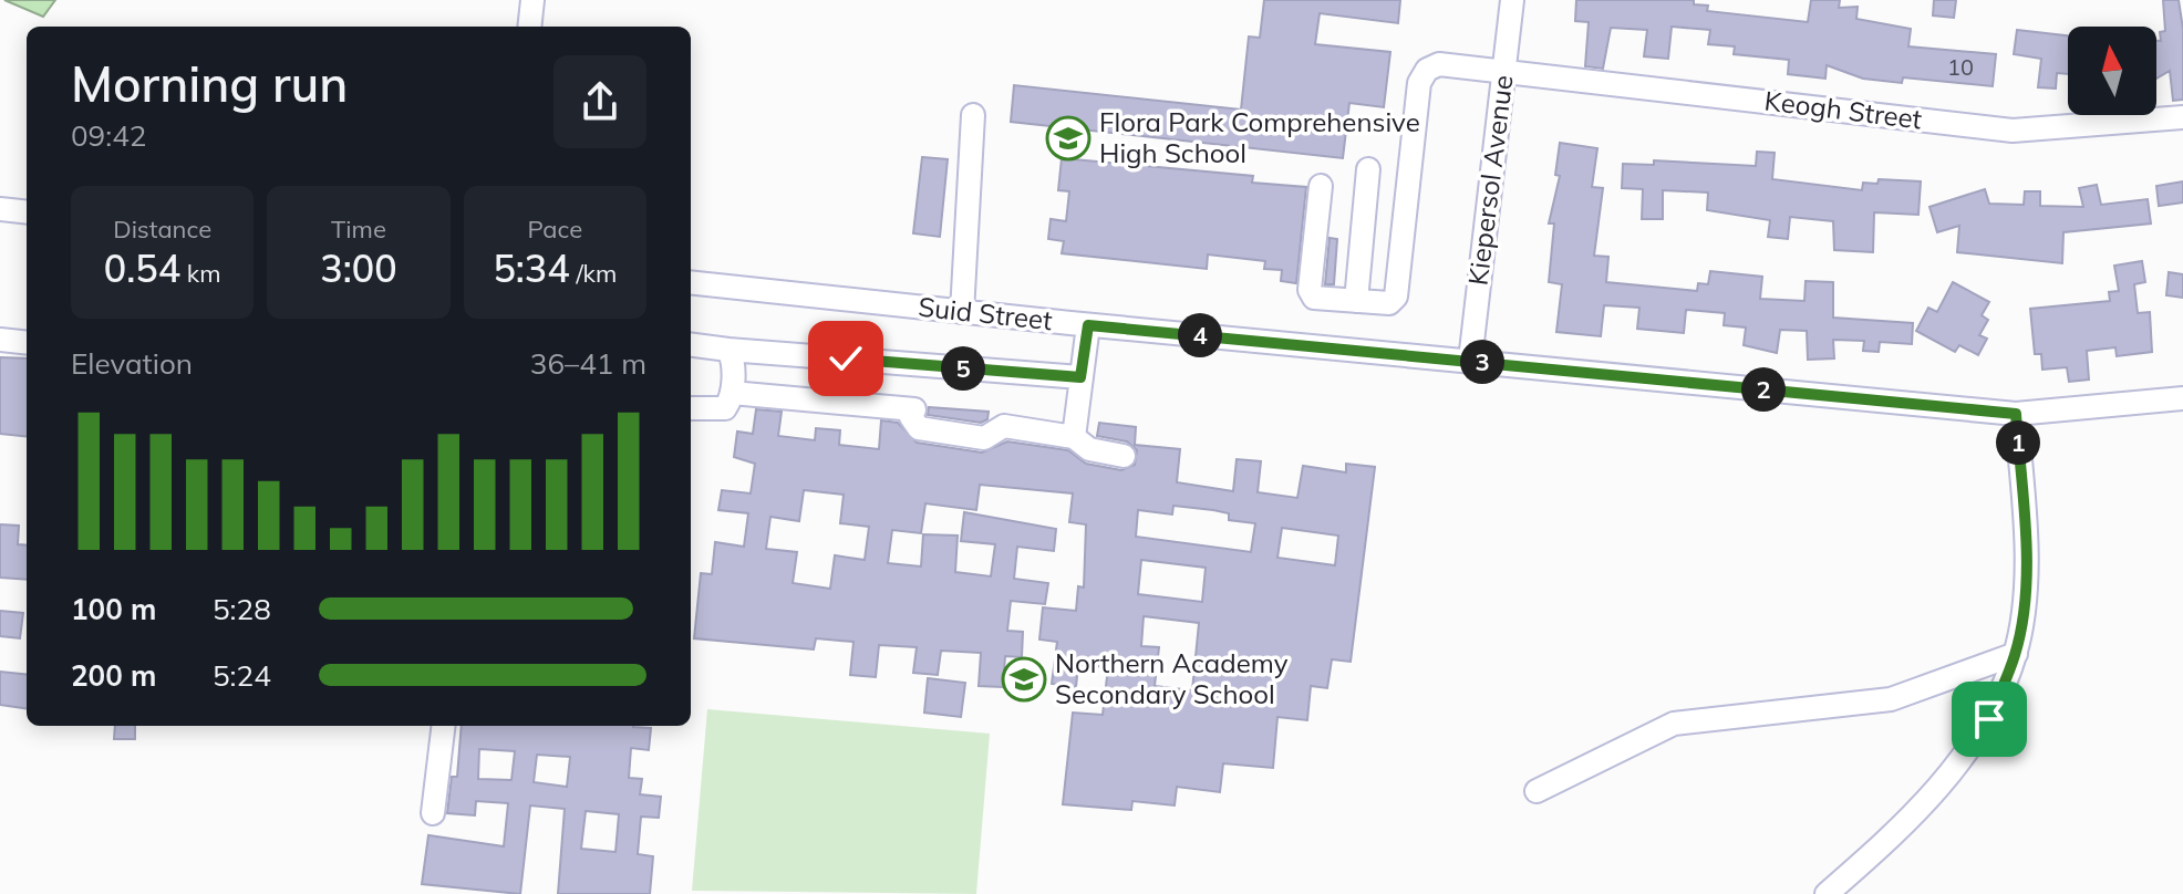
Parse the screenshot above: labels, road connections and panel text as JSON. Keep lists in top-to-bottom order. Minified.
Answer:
{"streets":{"street":["Keogh Street","Kiepersol Avenue","Suid Street"]},"crossings":[["Keogh Street","Kiepersol Avenue"],["Kiepersol Avenue","Suid Street"]],"places":{"school or university":["Flora Park Comprehensive High School","Northern Academy Secondary School"]},"house_numbers":["10"],"north":"top","page":{"heading":["Morning run","09:42"],"stats":[["Distance","0.54 km"],["Time","3:00"],["Pace","5:34 /km"]],"pins":["4","3","5","2","1"],"chart":["Elevation","36–41 m"],"list":[{"name":"100 m","note":"5:28"},{"name":"200 m","note":"5:24"}]}}
